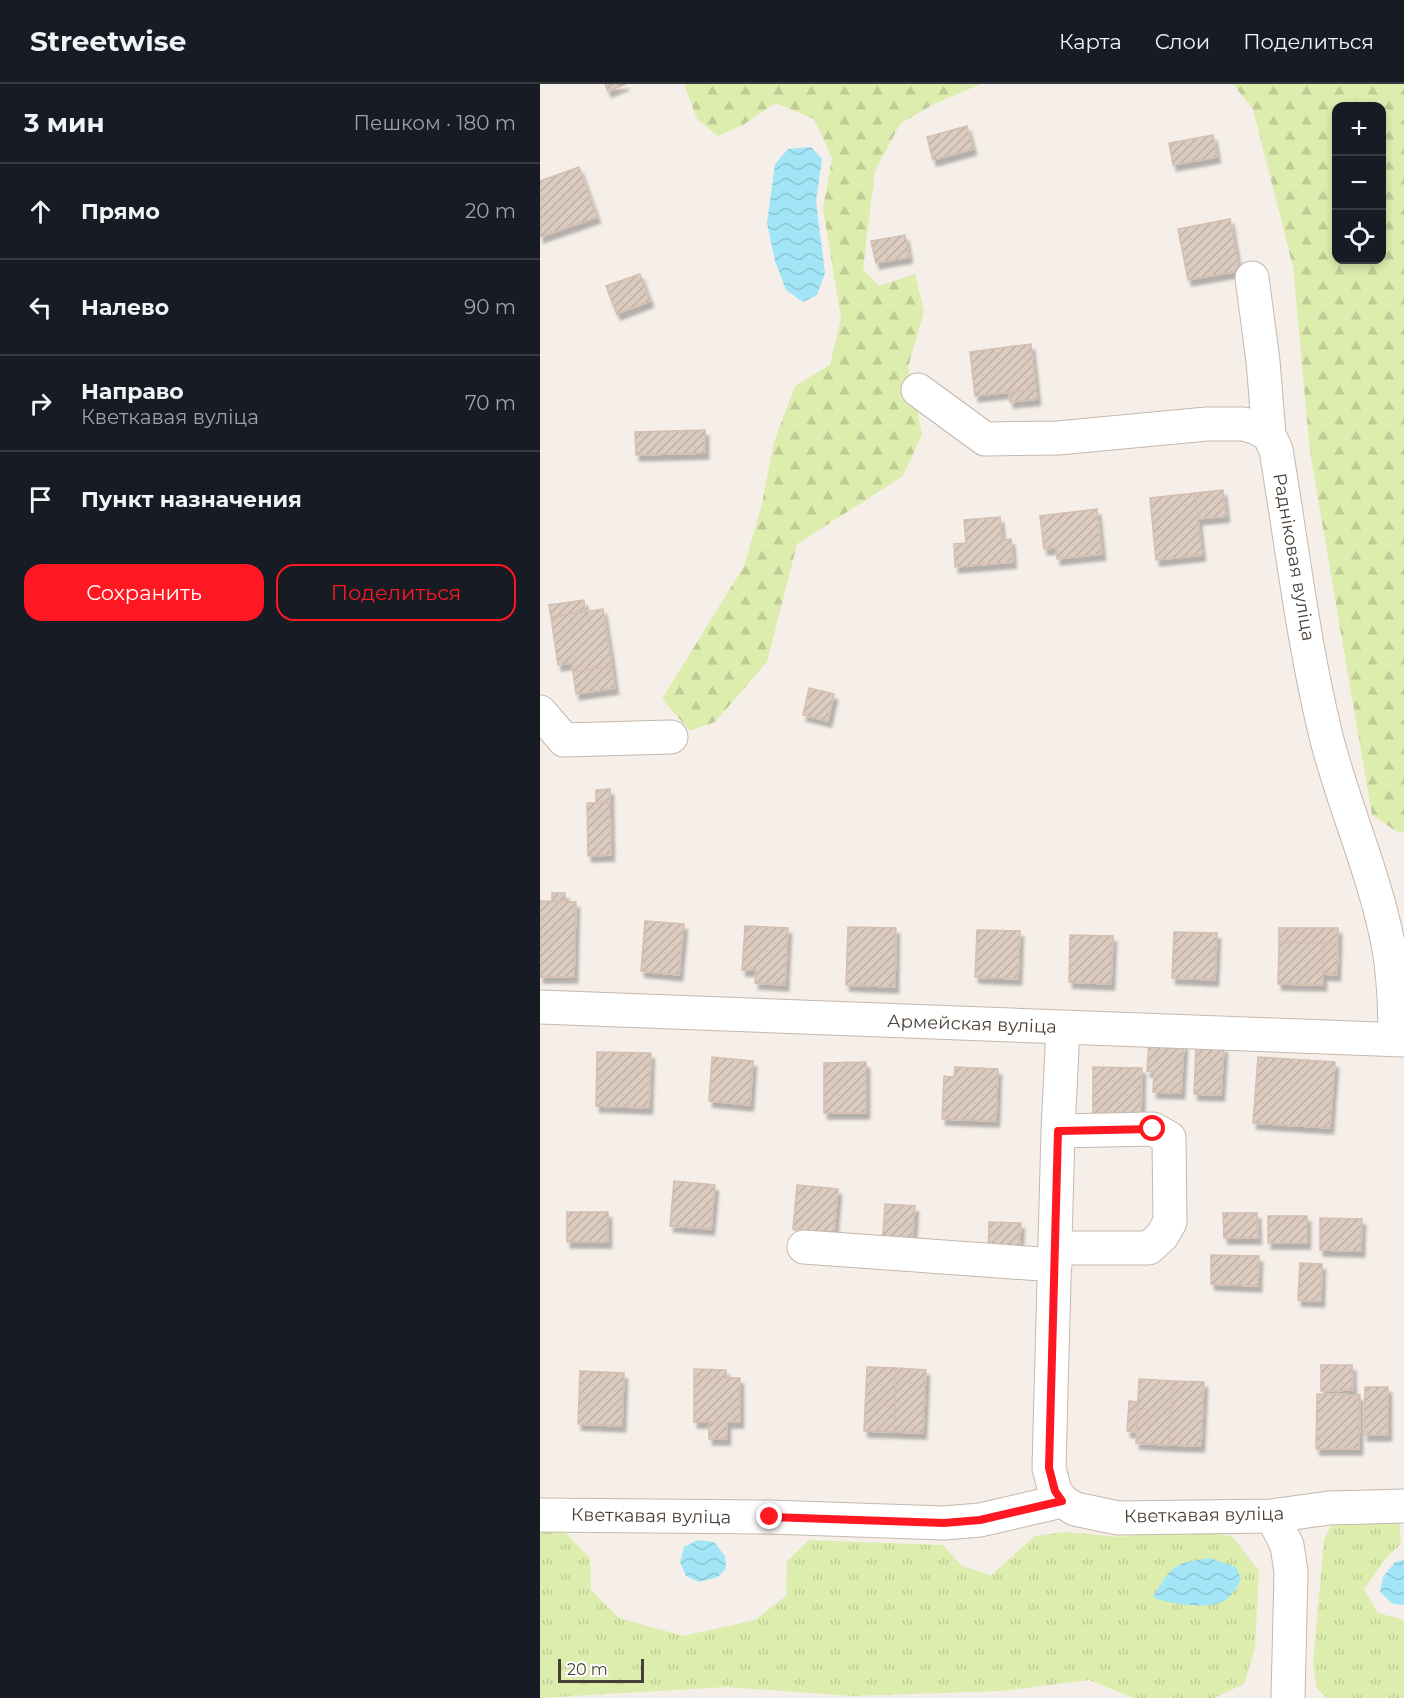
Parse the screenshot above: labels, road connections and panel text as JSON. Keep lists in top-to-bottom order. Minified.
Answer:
{"streets":{"street":["Радніковая вуліца","Армейская вуліца","Кветкавая вуліца"]},"crossings":[["Радніковая вуліца","Армейская вуліца"]],"scale_bar":"20 m","page":{"header":"Streetwise","nav":["Карта","Слои","Поделиться"],"heading":["3 мин","Пешком · 180 m"],"map_buttons":["+","−"],"list":[["Прямо","20 m"],["Налево","90 m"],["Направо","Кветкавая вуліца","70 m"],"Пункт назначения"],"buttons":["Сохранить","Поделиться"],"scale":"20 m"}}
